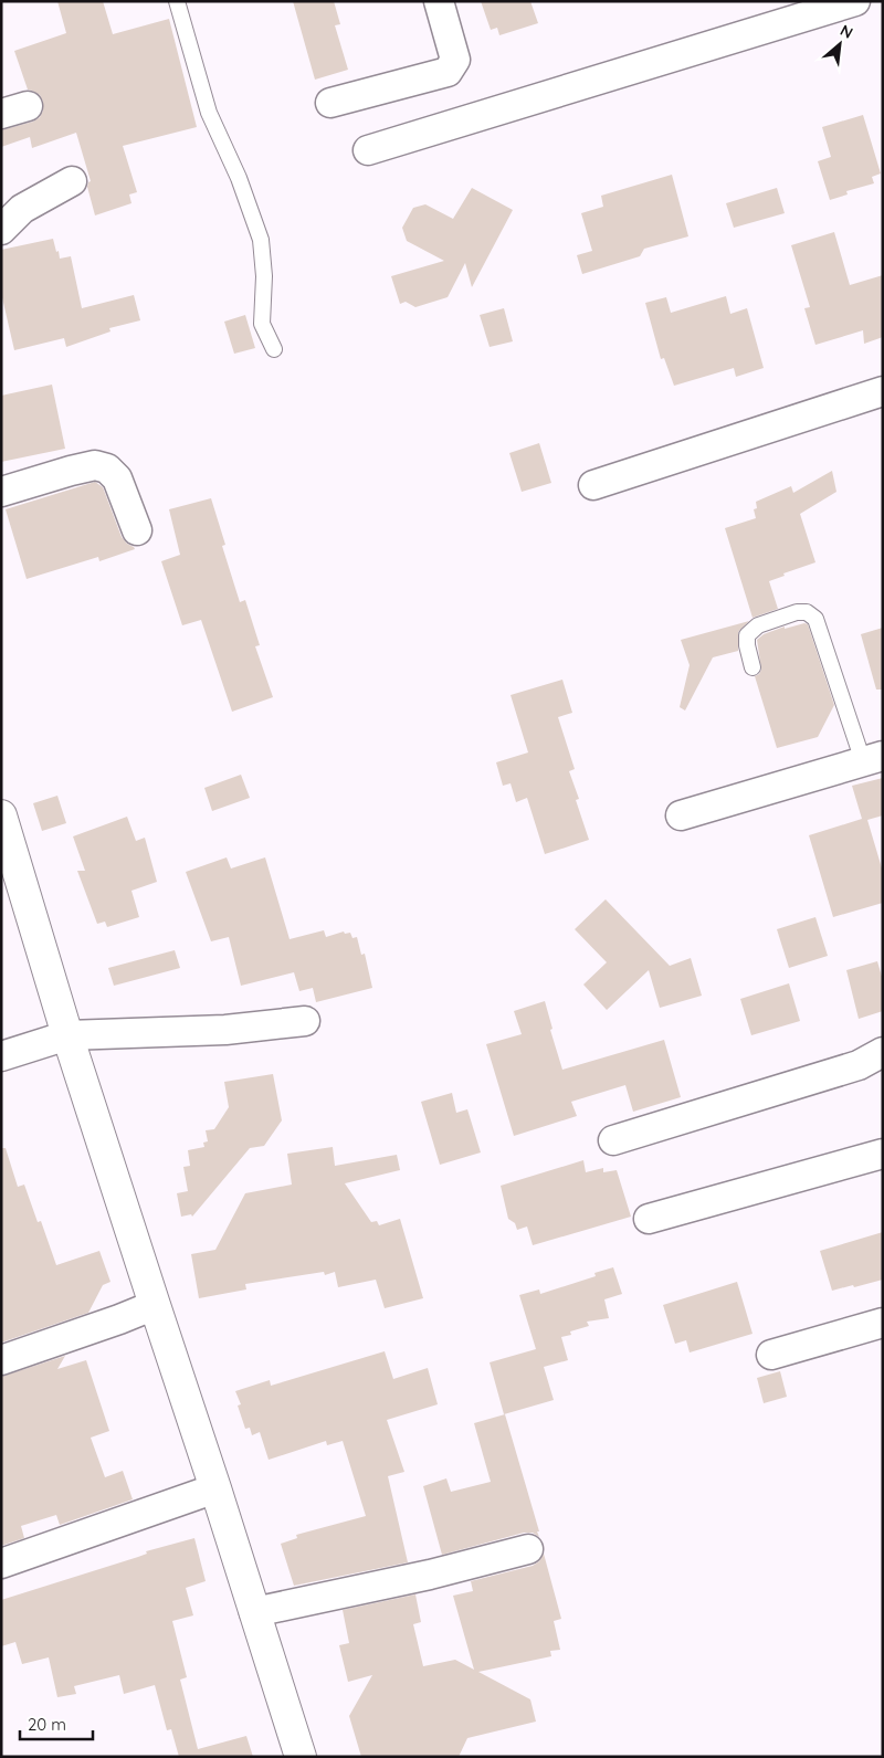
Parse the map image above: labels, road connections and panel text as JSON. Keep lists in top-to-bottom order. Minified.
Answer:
{"scale_bar":"20 m","north":"top right"}
